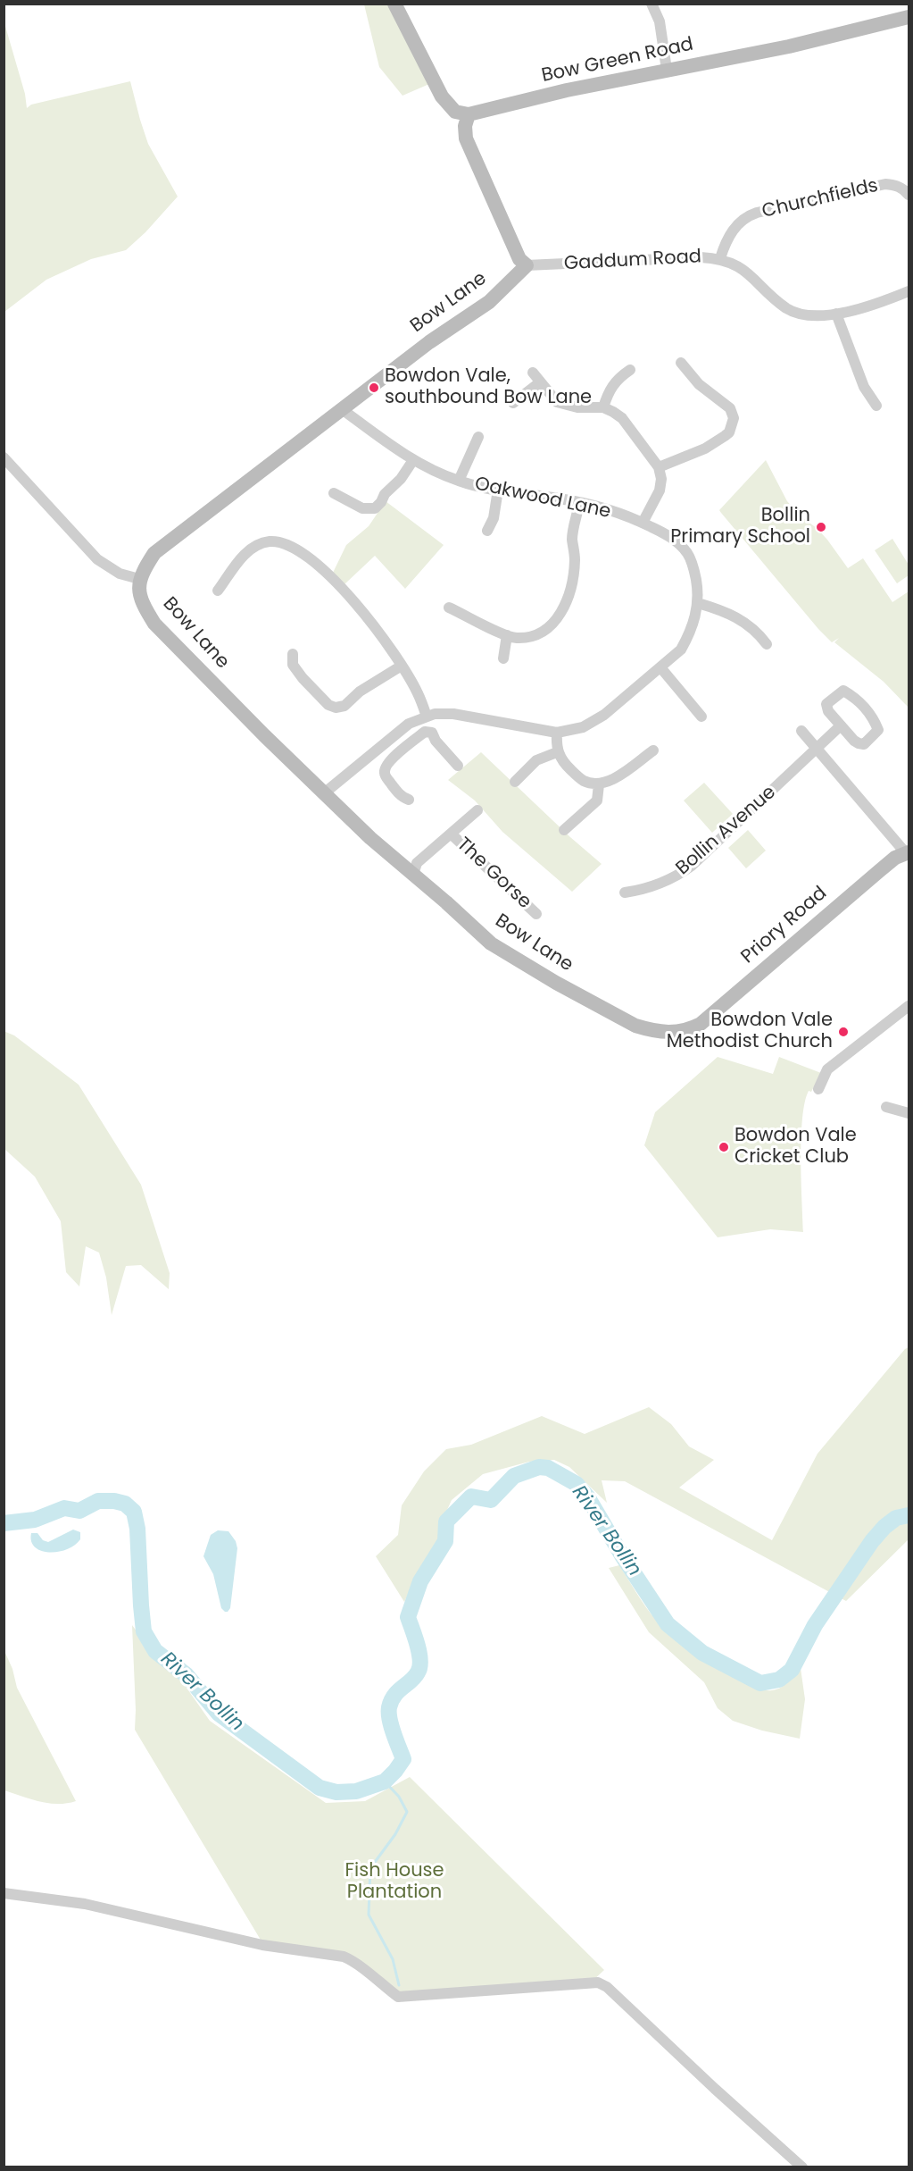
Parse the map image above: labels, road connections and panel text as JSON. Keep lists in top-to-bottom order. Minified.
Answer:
{"streets":{"street":["Bow Green Road","Churchfields","Gaddum Road","Bow Lane","Oakwood Lane","Bollin Avenue","The Gorse","Priory Road"]},"crossings":[["Churchfields","Gaddum Road"],["Gaddum Road","Bow Lane"],["Bow Lane","Oakwood Lane"],["Bow Lane","The Gorse"],["Bow Lane","Priory Road"]],"water":["River Bollin"],"parks":["Fish House Plantation"],"places":["Bowdon Vale, southbound Bow Lane","Bollin Primary School","Bowdon Vale Methodist Church","Bowdon Vale Cricket Club"]}
